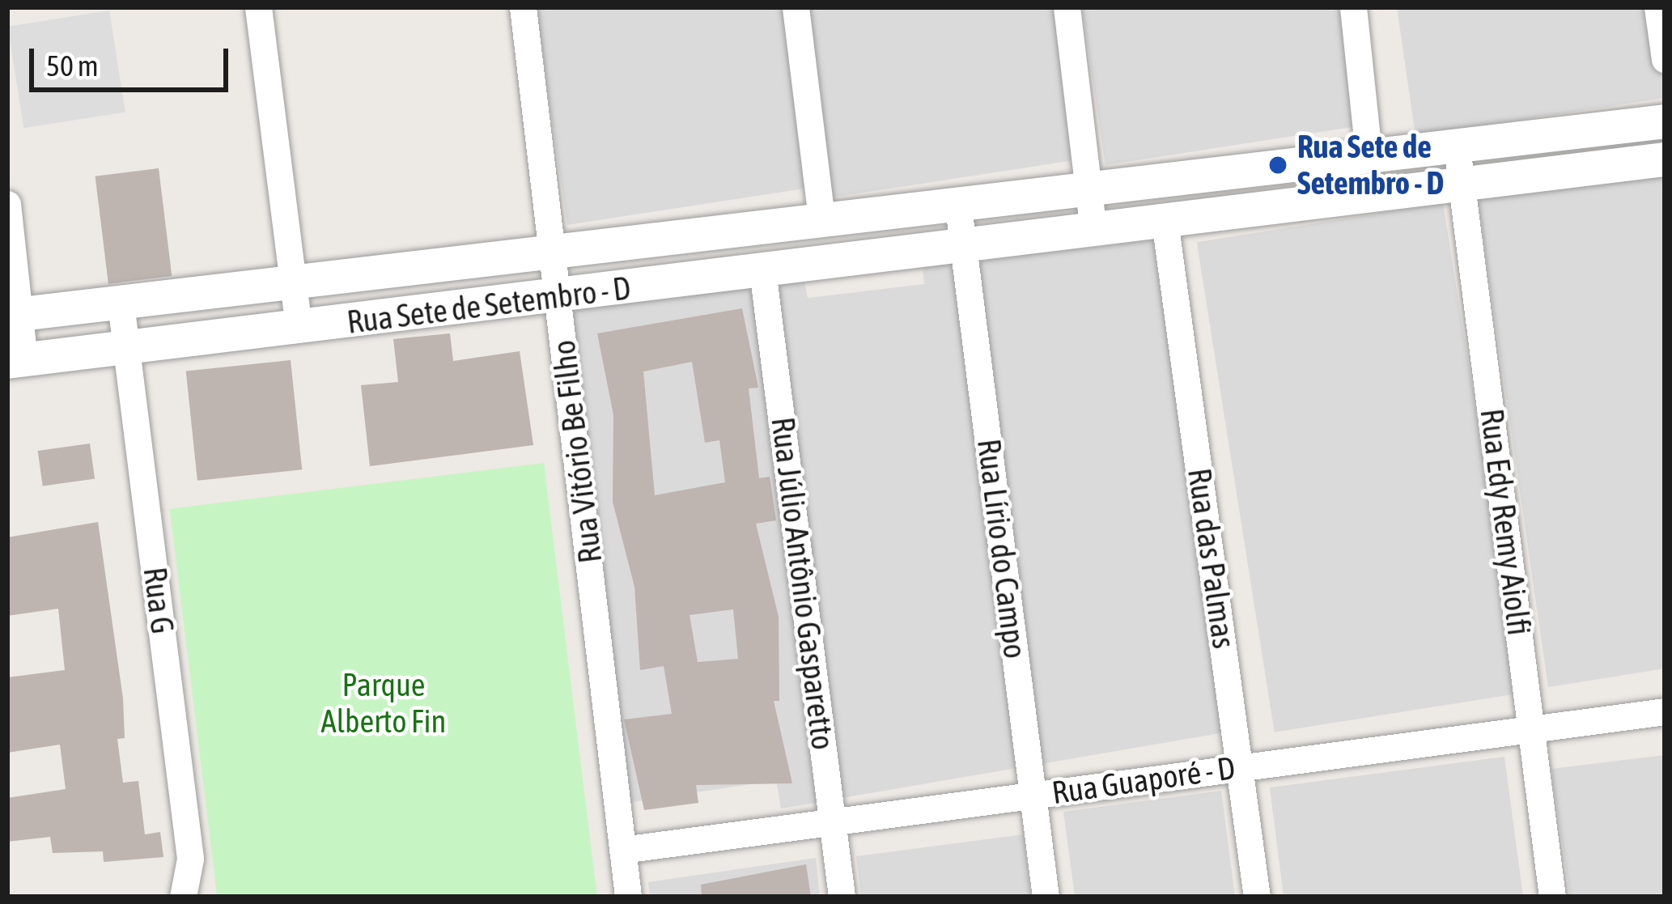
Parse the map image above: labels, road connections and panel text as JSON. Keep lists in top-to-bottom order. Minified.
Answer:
{"streets":{"street":["Rua Sete de Setembro - D","Rua Vitório Be Filho","Rua Edy Remy Aiolfi","Rua Lírio do Campo","Rua das Palmas","Rua Júlio Antônio Gasparetto","Rua G","Rua Guaporé - D"]},"crossings":[["Rua Sete de Setembro - D","Rua Vitório Be Filho"],["Rua Sete de Setembro - D","Rua Edy Remy Aiolfi"],["Rua Sete de Setembro - D","Rua Lírio do Campo"],["Rua Sete de Setembro - D","Rua das Palmas"],["Rua Sete de Setembro - D","Rua Júlio Antônio Gasparetto"],["Rua Sete de Setembro - D","Rua G"],["Rua Vitório Be Filho","Rua Guaporé - D"],["Rua Edy Remy Aiolfi","Rua Guaporé - D"],["Rua Lírio do Campo","Rua Guaporé - D"],["Rua das Palmas","Rua Guaporé - D"],["Rua Júlio Antônio Gasparetto","Rua Guaporé - D"]],"parks":["Parque Alberto Fin"],"places":["Rua Sete de Setembro - D"],"scale_bar":"50 m"}
